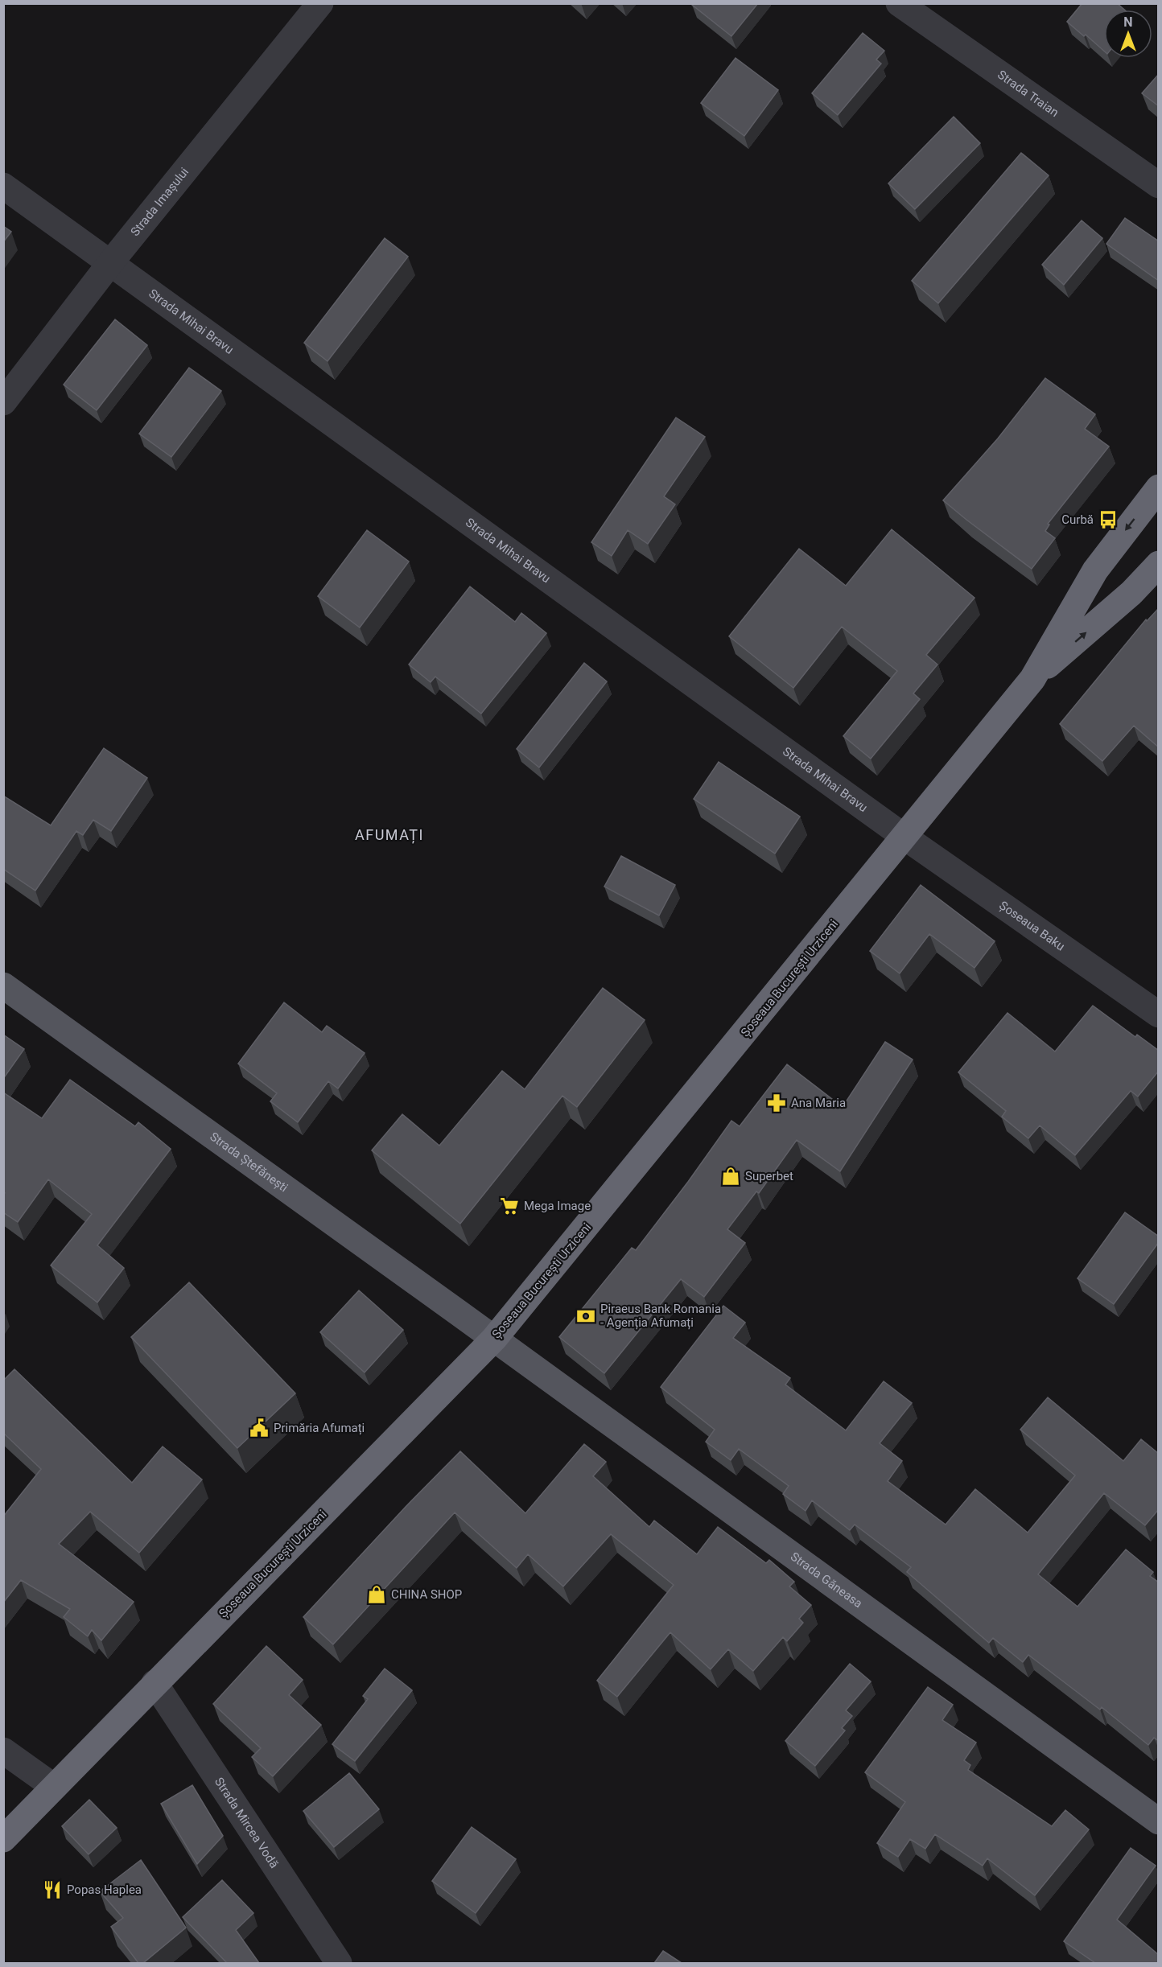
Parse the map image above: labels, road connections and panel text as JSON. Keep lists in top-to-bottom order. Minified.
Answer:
{"streets":{"highway":["Șoseaua București Urziceni"],"main road":["Strada Ștefănești","Strada Găneasa"],"street":["Strada Traian","Strada Imașului","Strada Mihai Bravu","Șoseaua Baku","Strada Mircea Vodă"]},"crossings":[["Strada Imașului","Strada Mihai Bravu"],["Strada Mihai Bravu","Șoseaua Baku"],["Strada Mihai Bravu","Șoseaua București Urziceni"],["Șoseaua Baku","Șoseaua București Urziceni"],["Șoseaua București Urziceni","Strada Ștefănești"],["Șoseaua București Urziceni","Strada Găneasa"],["Șoseaua București Urziceni","Strada Mircea Vodă"],["Strada Ștefănești","Strada Găneasa"]],"districts":["AFUMAȚI"],"places":{"bus stop":["Curbă"],"pharmacy":["Ana Maria"],"shop":["Superbet","CHINA SHOP"],"supermarket":["Mega Image"],"bank":["Piraeus Bank Romania - Agenția Afumați"],"public building":["Primăria Afumați"],"restaurant":["Popas Haplea"]},"north":"top"}
